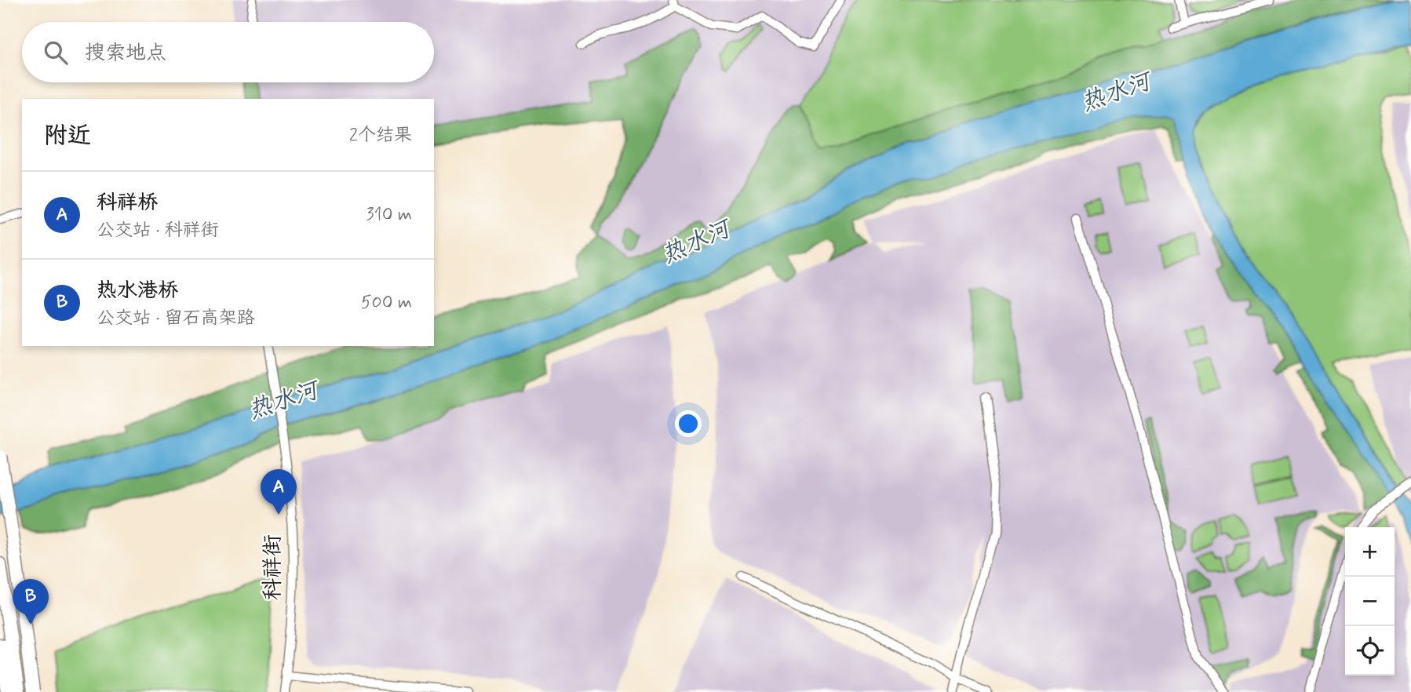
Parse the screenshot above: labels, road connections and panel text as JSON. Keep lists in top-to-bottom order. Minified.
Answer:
{"streets":{"street":["科祥街"]},"water":["热水河"],"page":{"search":"搜索地点","heading":["附近","2个结果"],"list":[{"mark":"A","name":"科祥桥","note":"公交站 · 科祥街","value":"310 m"},{"mark":"B","name":"热水港桥","note":"公交站 · 留石高架路","value":"500 m"}],"pins":["A","B"],"map_buttons":["+","−"]}}
